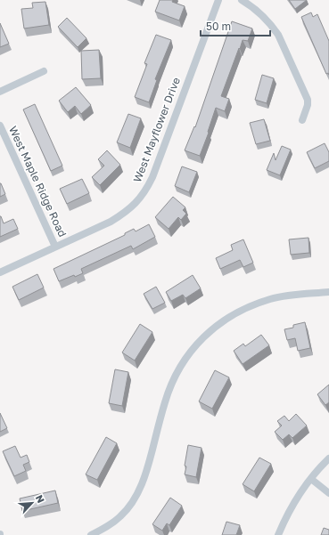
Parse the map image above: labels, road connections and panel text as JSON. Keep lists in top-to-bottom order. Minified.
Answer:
{"streets":{"street":["West Mayflower Drive","West Maple Ridge Road"]},"crossings":[["West Mayflower Drive","West Maple Ridge Road"]],"scale_bar":"50 m","north":"top right"}
